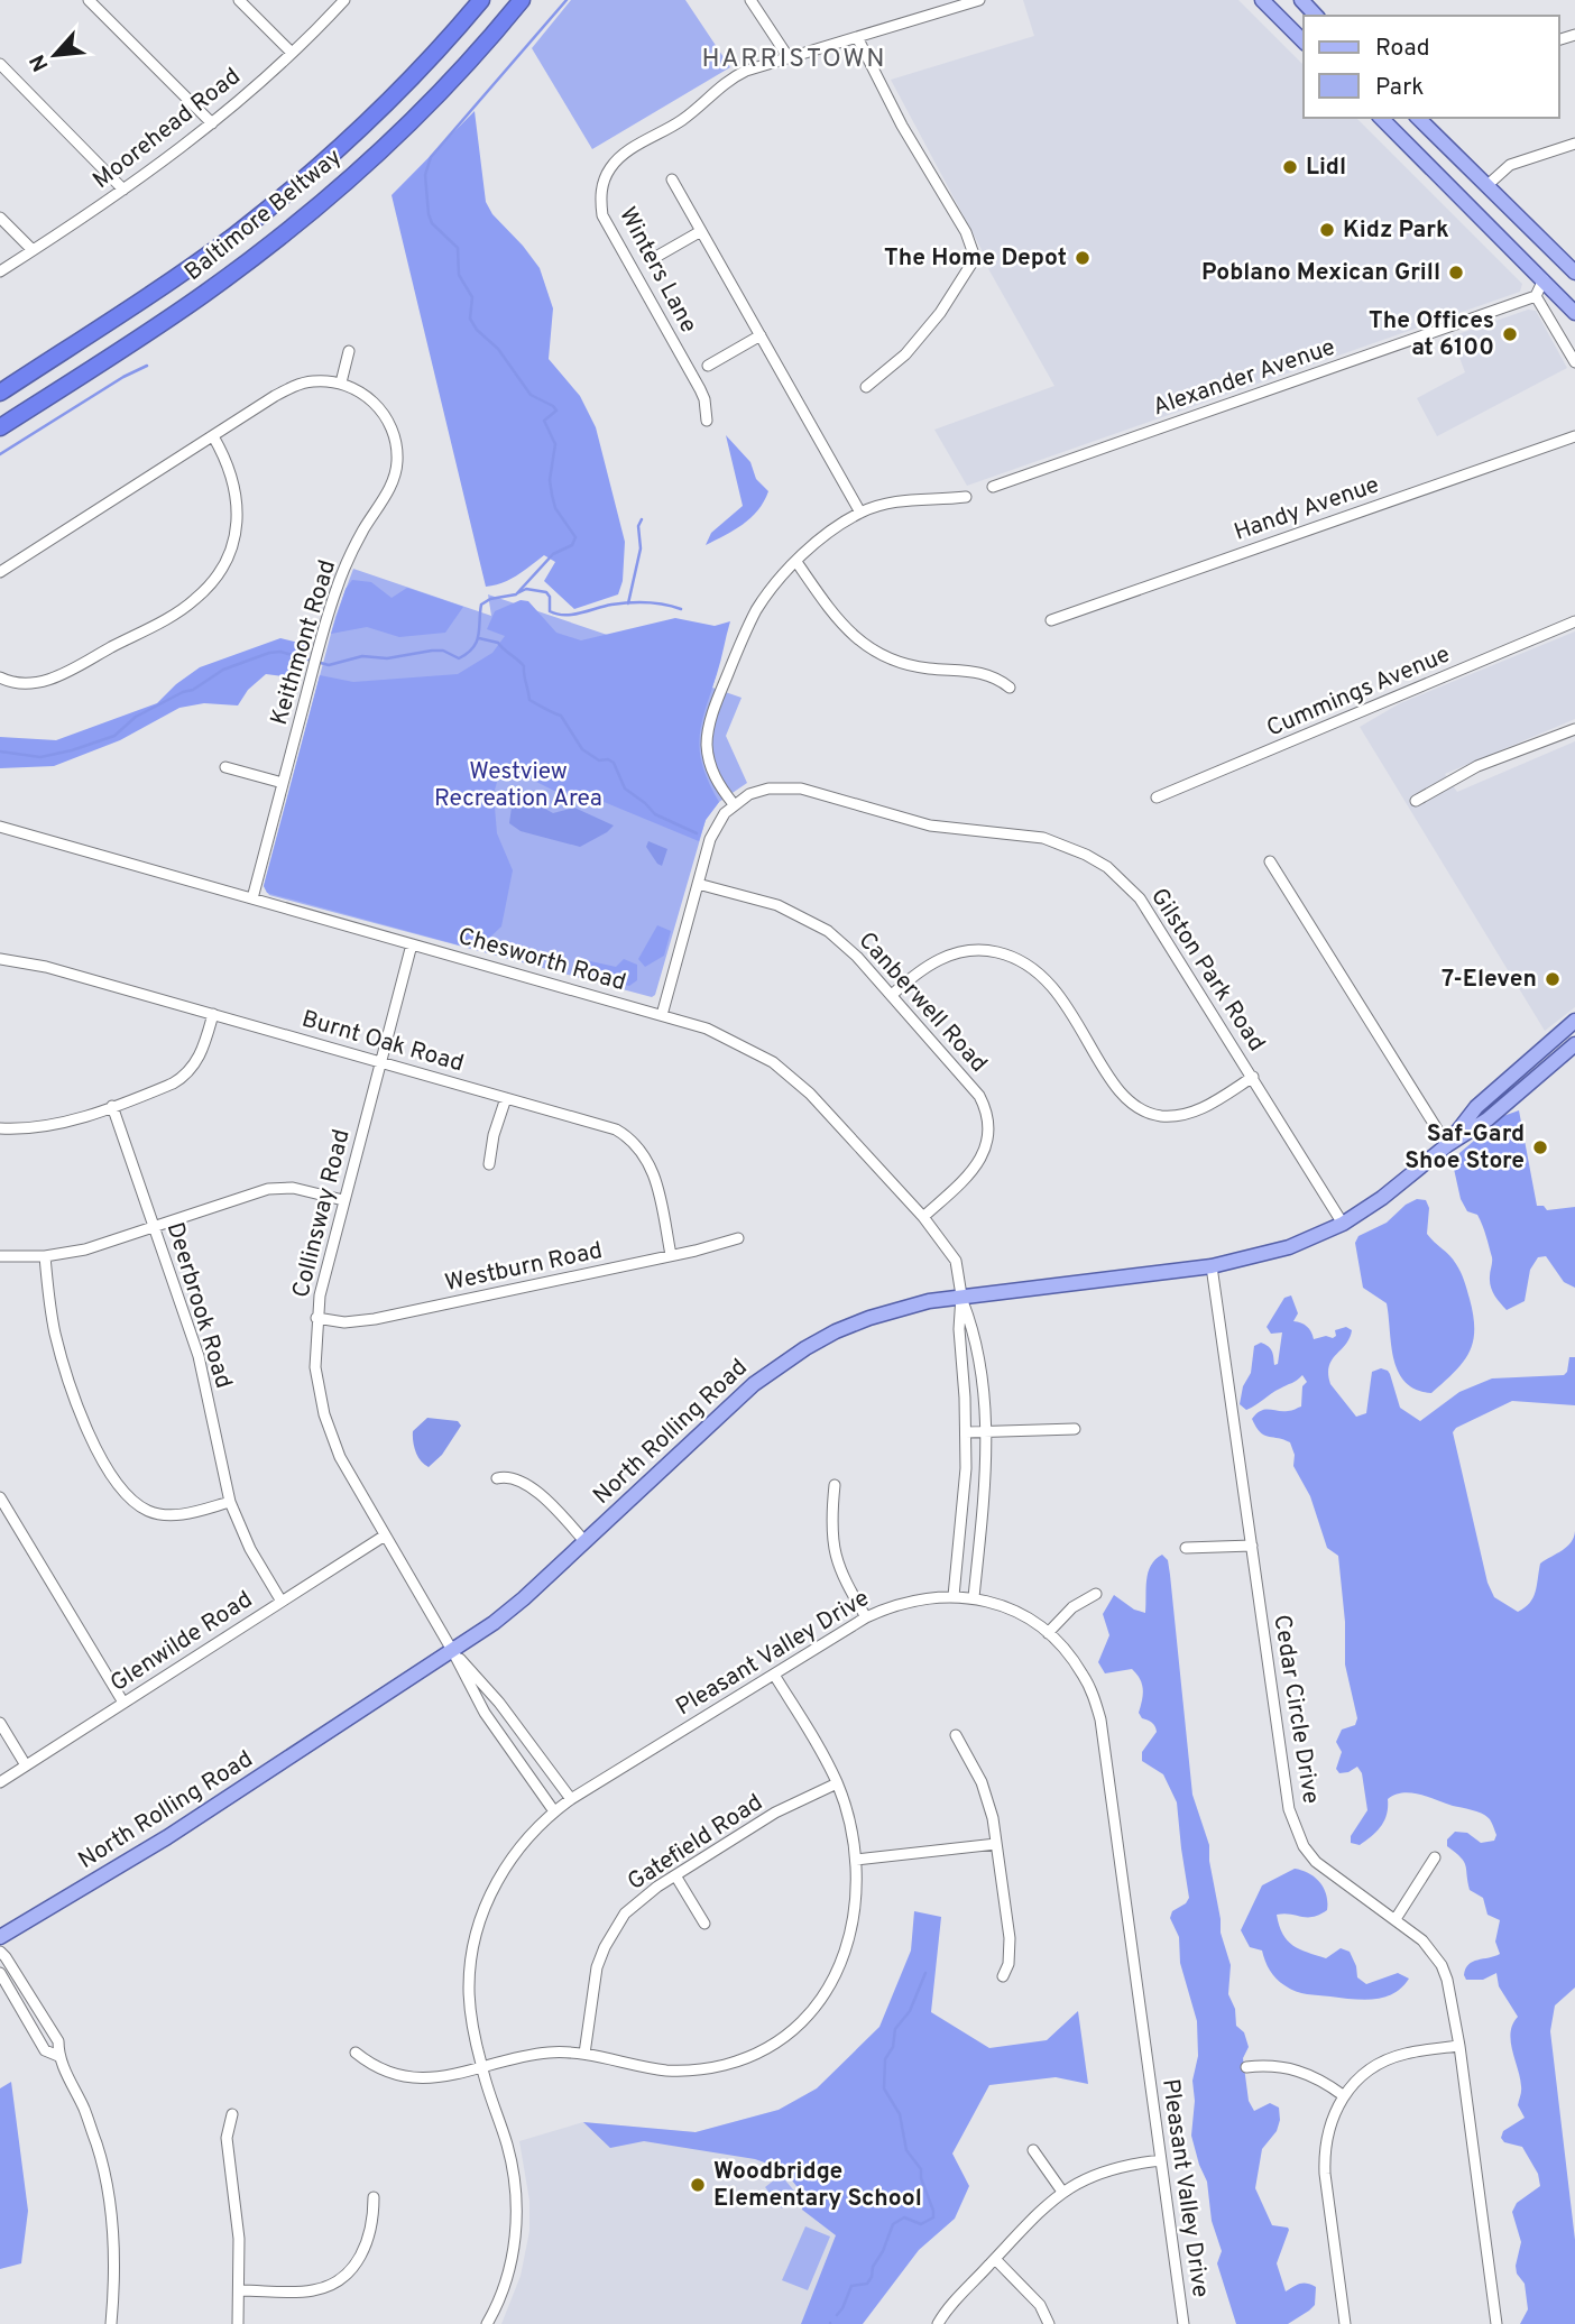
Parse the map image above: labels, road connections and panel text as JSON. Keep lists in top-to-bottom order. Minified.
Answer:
{"streets":{"highway":["Baltimore Beltway"],"main road":["North Rolling Road"],"street":["Moorehead Road","Winters Lane","Alexander Avenue","Handy Avenue","Keithmont Road","Cummings Avenue","Chesworth Road","Gilston Park Road","Canberwell Road","Burnt Oak Road","Collinsway Road","Westburn Road","Deerbrook Road","Glenwilde Road","Pleasant Valley Drive","Cedar Circle Drive","Gatefield Road"]},"crossings":[["Keithmont Road","Chesworth Road"],["Chesworth Road","Canberwell Road"],["Chesworth Road","Collinsway Road"],["Chesworth Road","North Rolling Road"],["Chesworth Road","Pleasant Valley Drive"],["Gilston Park Road","North Rolling Road"],["Burnt Oak Road","Collinsway Road"],["Burnt Oak Road","Westburn Road"],["Collinsway Road","Westburn Road"],["Collinsway Road","North Rolling Road"],["Collinsway Road","Glenwilde Road"],["Collinsway Road","Pleasant Valley Drive"],["Deerbrook Road","Glenwilde Road"],["North Rolling Road","Cedar Circle Drive"]],"districts":["HARRISTOWN"],"parks":["Westview Recreation Area"],"places":["Lidl","Kidz Park","The Home Depot","Poblano Mexican Grill","The Offices at 6100","7-Eleven","Saf-Gard Shoe Store","Woodbridge Elementary School"],"legend":["Road","Park"],"north":"bottom left"}
